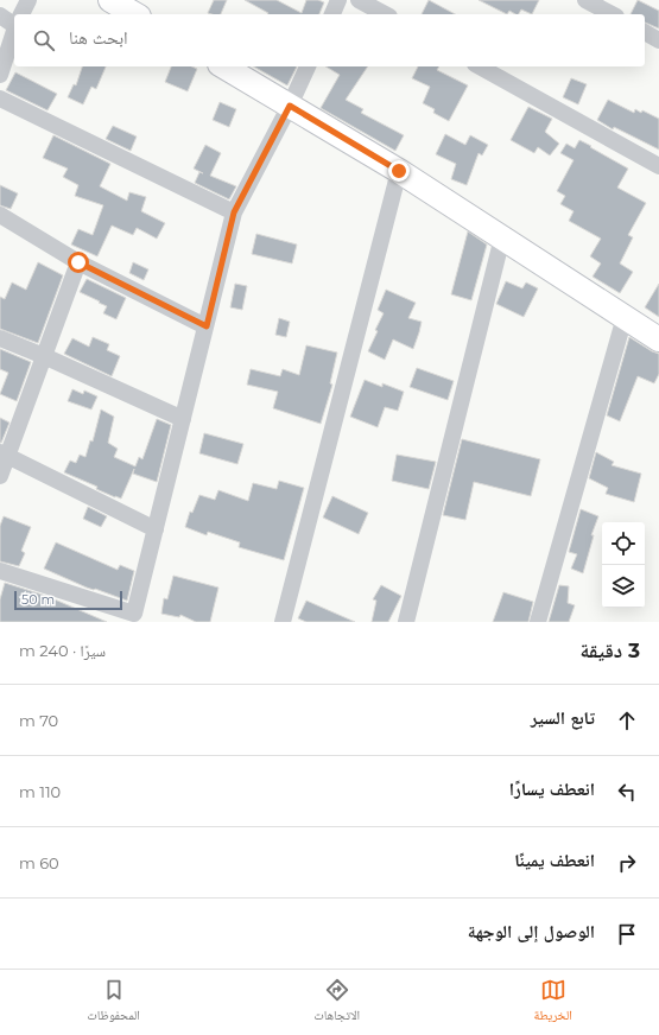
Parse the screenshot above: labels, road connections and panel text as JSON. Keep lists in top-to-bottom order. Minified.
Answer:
{"scale_bar":"50 m","page":{"search":"ابحث هنا","scale":"50 m","heading":["3 دقيقة","سيرًا · 240 m"],"list":[["تابع السير","70 m"],["انعطف يسارًا","110 m"],["انعطف يمينًا","60 m"],"الوصول إلى الوجهة"],"nav":["الخريطة","الاتجاهات","المحفوظات"]}}
